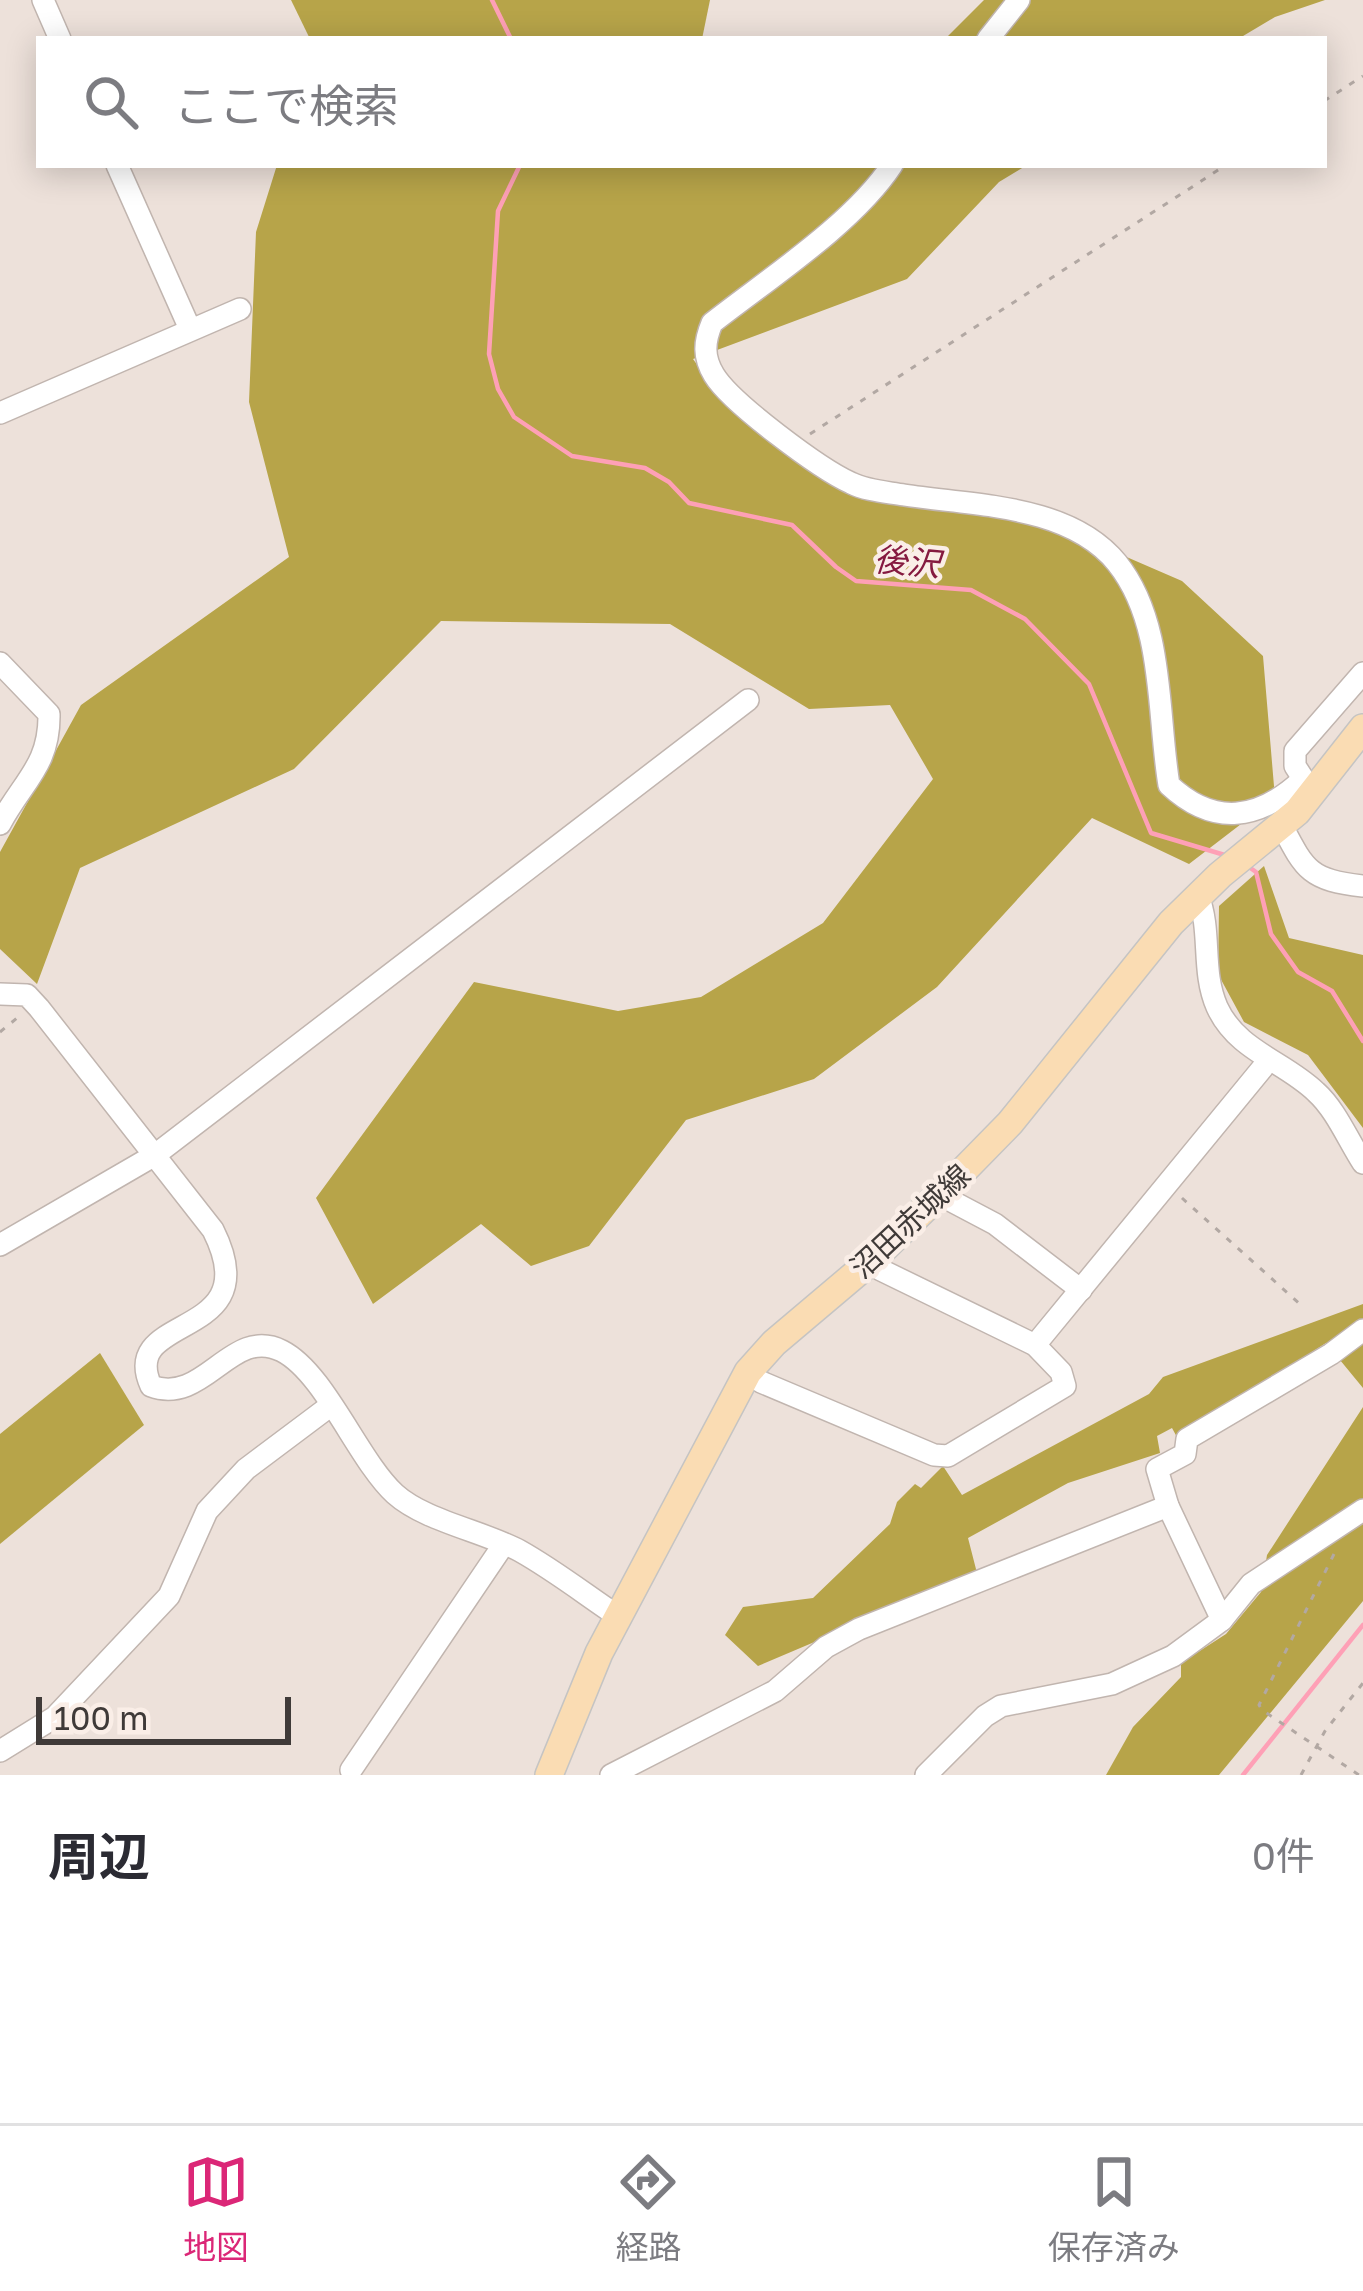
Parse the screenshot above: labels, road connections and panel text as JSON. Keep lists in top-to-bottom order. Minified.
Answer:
{"streets":{"main road":["沼田赤城線"]},"water":["後沢"],"scale_bar":"100 m","page":{"search":"ここで検索","scale":"100 m","heading":["周辺","0件"],"nav":["地図","経路","保存済み"]}}
